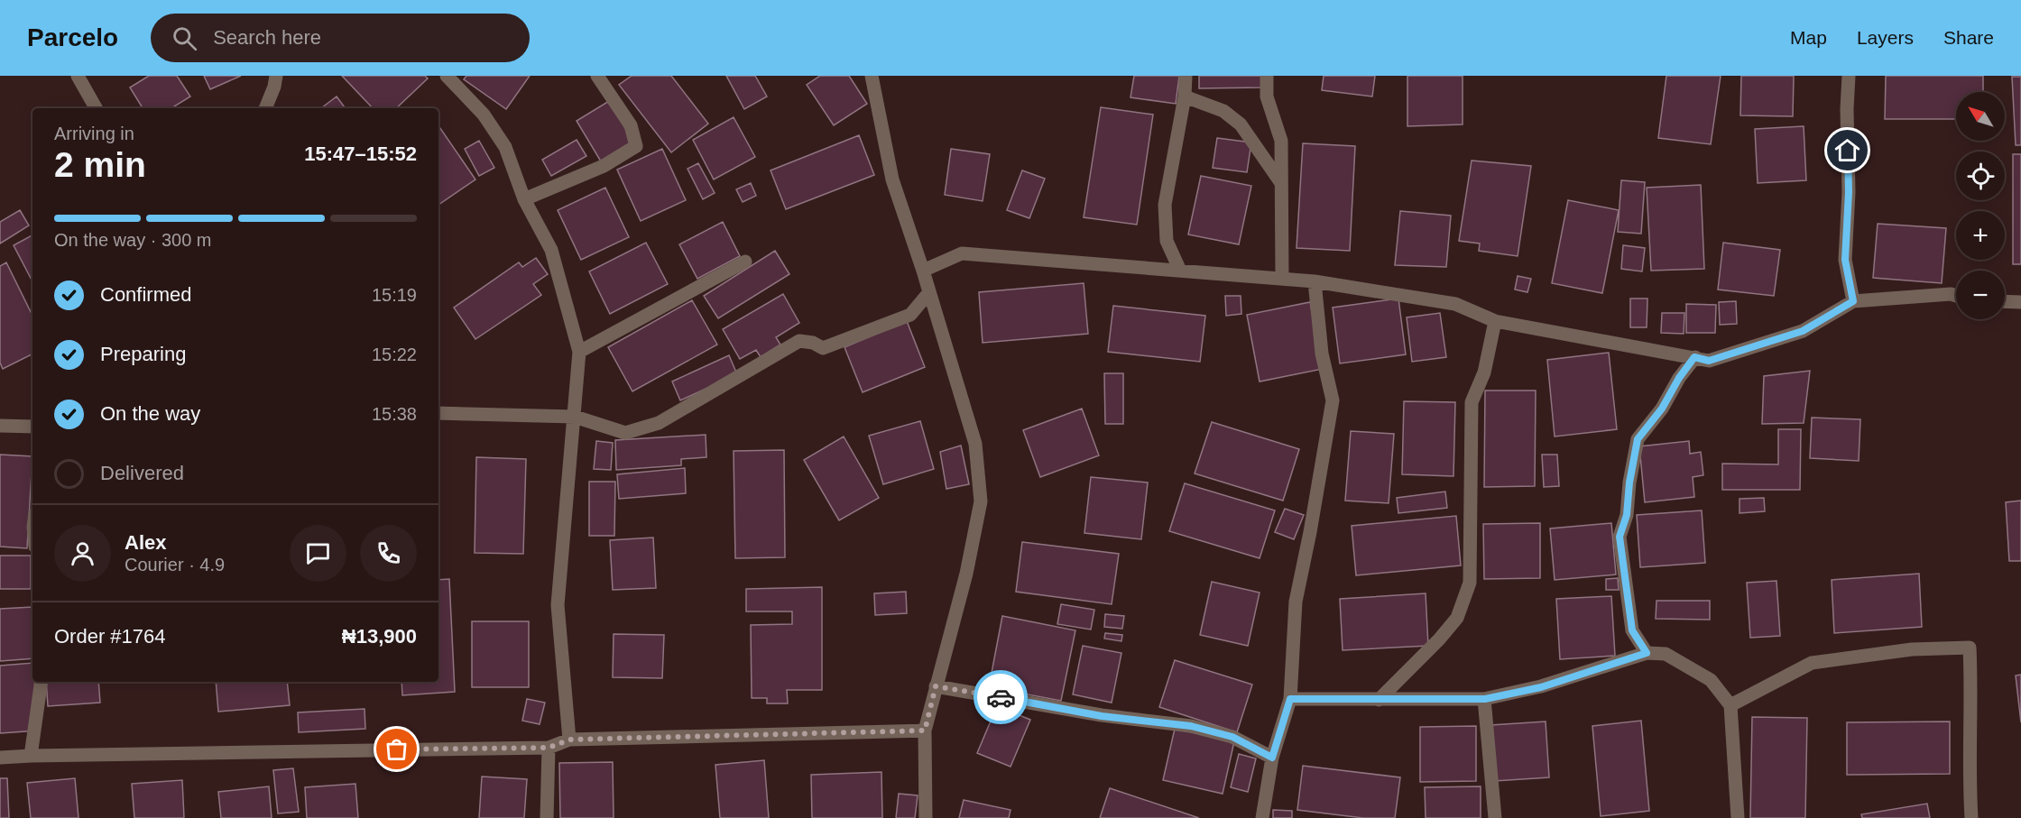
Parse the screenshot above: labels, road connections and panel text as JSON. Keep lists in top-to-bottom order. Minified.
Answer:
{"north":"top left","page":{"header":"Parcelo","search":"Search here","nav":["Map","Layers","Share"],"map_buttons":["+","−"],"heading":["2 min","Arriving in","15:47–15:52"],"panel":["Alex","Courier · 4.9","Order #1764","₦13,900"],"bar":"On the way · 300 m","list":[["Confirmed","15:19"],["Preparing","15:22"],["On the way","15:38"],"Delivered"]}}
